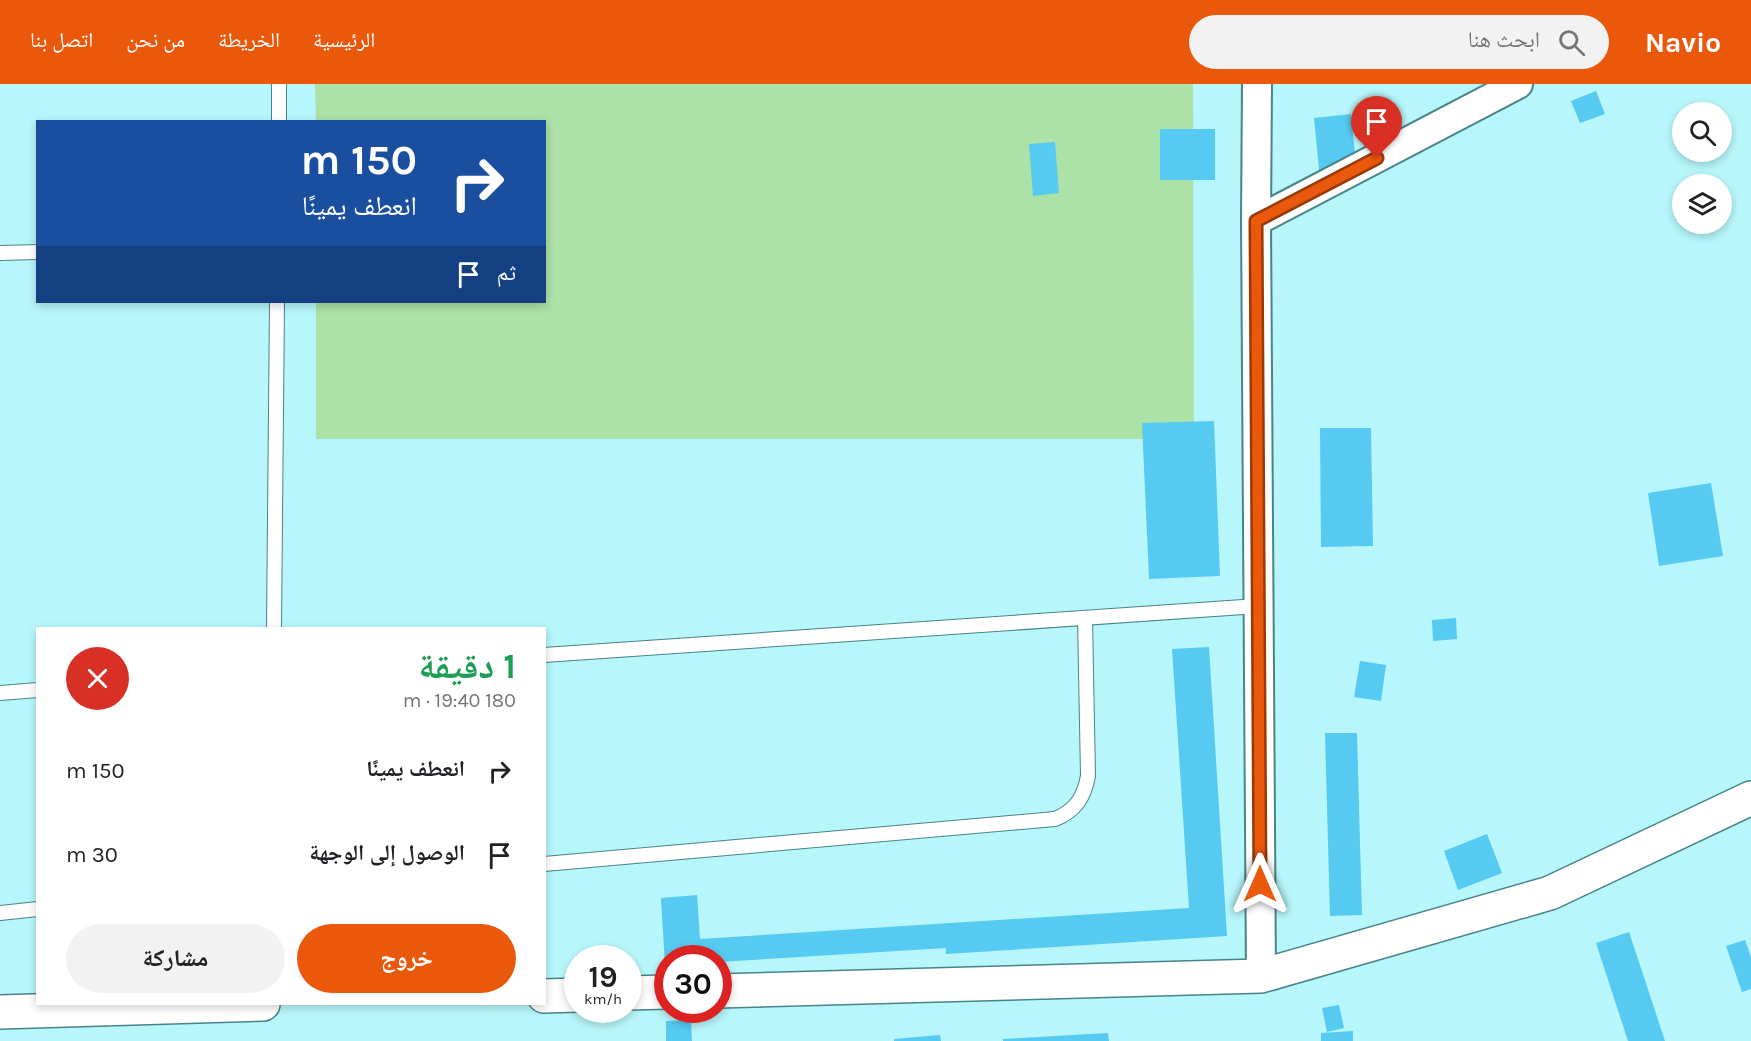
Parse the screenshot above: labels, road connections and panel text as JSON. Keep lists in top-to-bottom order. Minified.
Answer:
{"page":{"header":"Navio","search":"ابحث هنا","nav":["الرئيسية","الخريطة","من نحن","اتصل بنا"],"turn":["150 m","انعطف يمينًا"],"then":"ثم","heading":["1 دقيقة","180 m · 19:40"],"list":[{"name":"انعطف يمينًا","value":"150 m"},{"name":"الوصول إلى الوجهة","value":"30 m"}],"buttons":["خروج","مشاركة"],"speed":"19 km/h","limit":"30"}}
